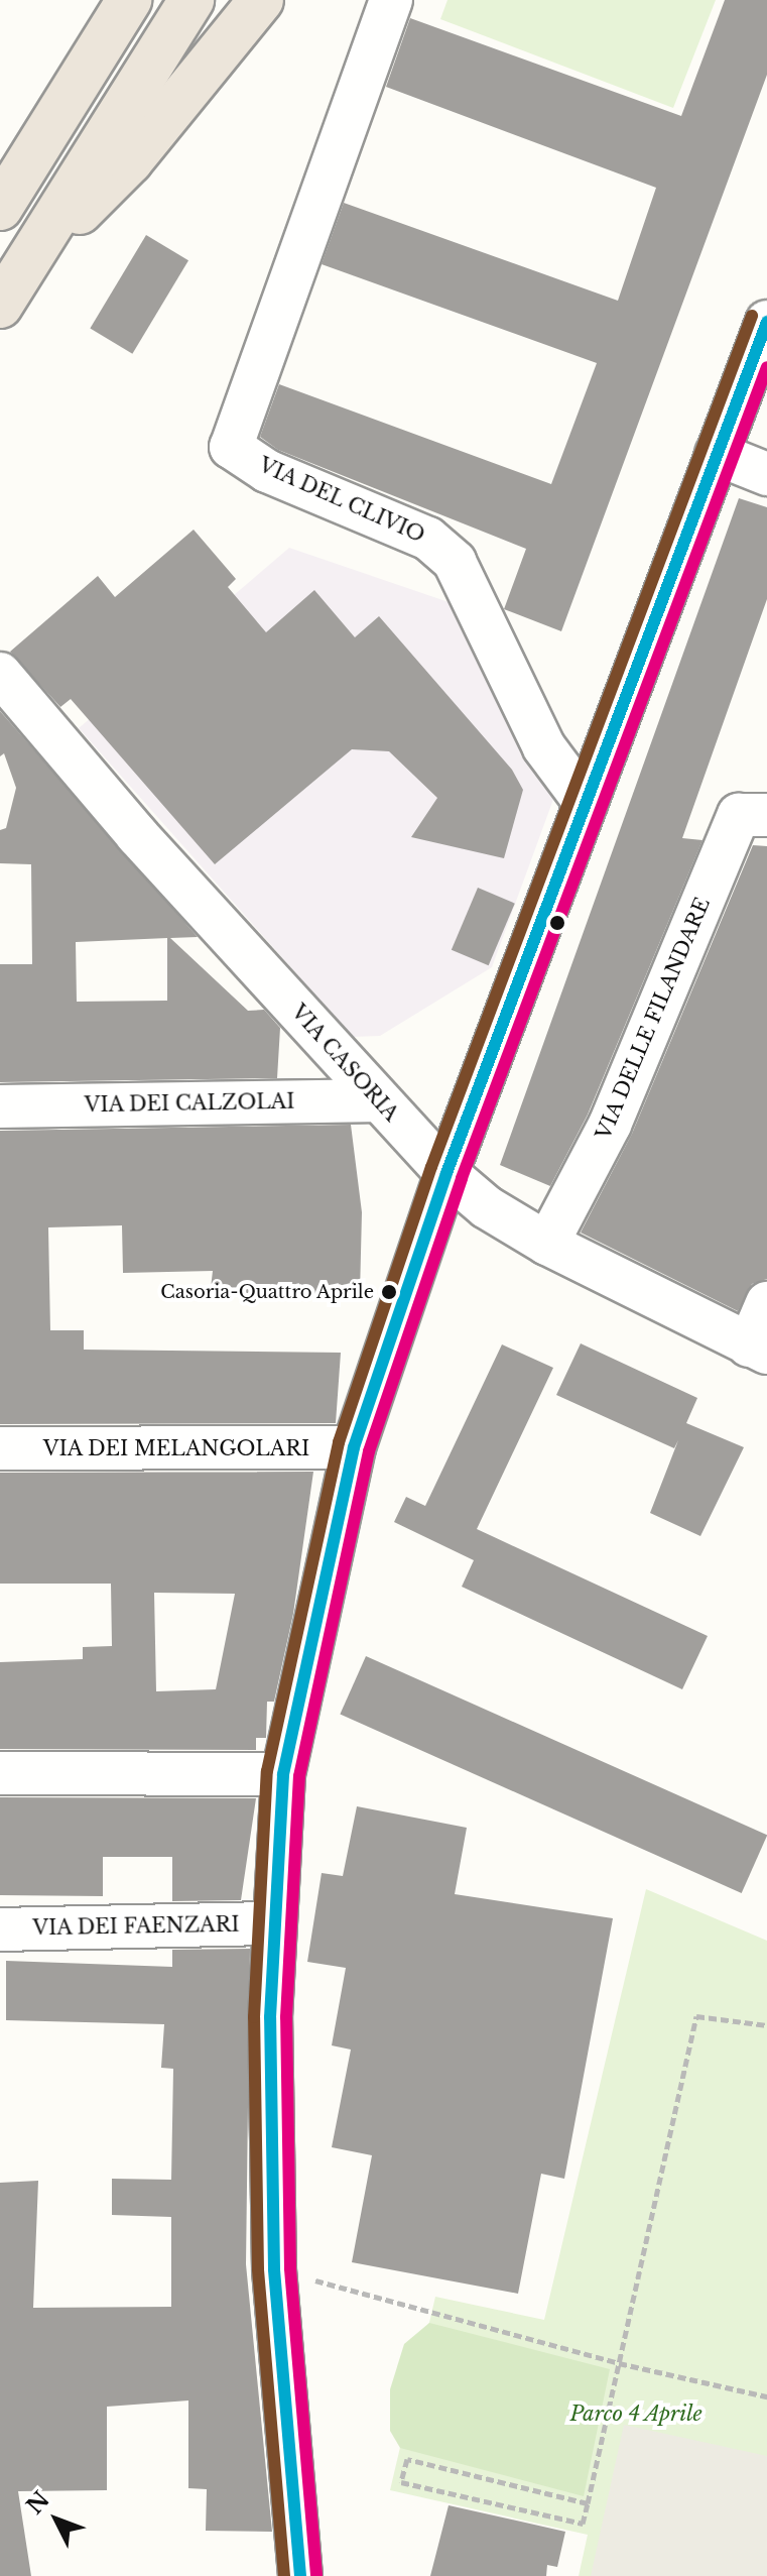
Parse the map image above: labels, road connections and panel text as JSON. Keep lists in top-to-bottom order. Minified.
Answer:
{"streets":{"street":["VIA DEL CLIVIO","VIA DELLE FILANDARE","VIA CASORIA","VIA DEI CALZOLAI","VIA DEI MELANGOLARI","VIA DEI FAENZARI"]},"crossings":[["VIA DELLE FILANDARE","VIA CASORIA"],["VIA CASORIA","VIA DEI CALZOLAI"]],"parks":["Parco 4 Aprile"],"places":["Casoria-Quattro Aprile"],"north":"top left"}
